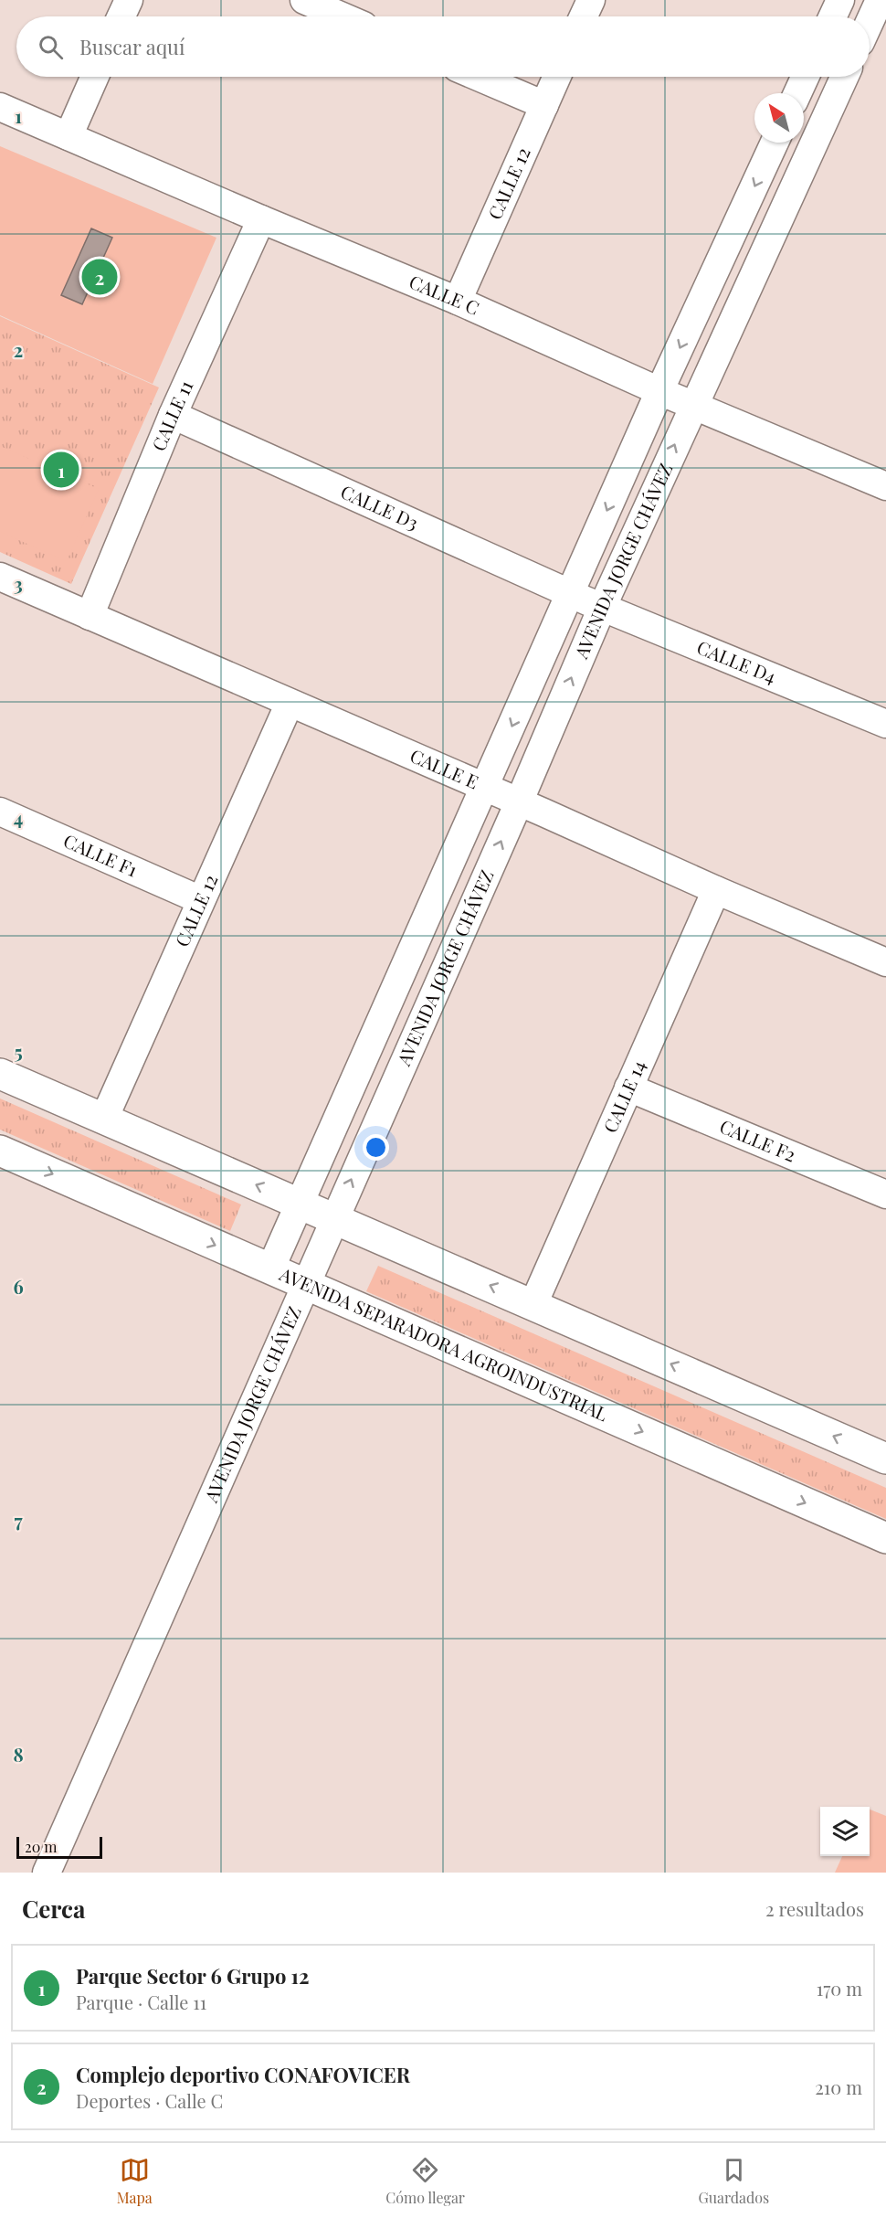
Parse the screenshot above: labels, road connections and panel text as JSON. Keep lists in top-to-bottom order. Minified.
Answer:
{"streets":{"street":["CALLE 12","CALLE C","CALLE 11","CALLE D3","AVENIDA JORGE CHÁVEZ","CALLE D4","CALLE E","CALLE F1","CALLE 14","CALLE F2","AVENIDA SEPARADORA AGROINDUSTRIAL"]},"crossings":[["CALLE 12","CALLE C"],["CALLE 12","CALLE E"],["CALLE 12","CALLE F1"],["CALLE C","CALLE 11"],["CALLE C","AVENIDA JORGE CHÁVEZ"],["CALLE 11","CALLE D3"],["CALLE 11","CALLE E"],["CALLE D3","AVENIDA JORGE CHÁVEZ"],["CALLE D3","CALLE D4"],["AVENIDA JORGE CHÁVEZ","CALLE D4"],["AVENIDA JORGE CHÁVEZ","CALLE E"],["AVENIDA JORGE CHÁVEZ","AVENIDA SEPARADORA AGROINDUSTRIAL"],["CALLE E","CALLE 14"],["CALLE 14","CALLE F2"]],"scale_bar":"20 m","north":"top left","page":{"search":"Buscar aquí","pins":["2","1"],"scale":"20 m","heading":["Cerca","2 resultados"],"list":[{"mark":"1","name":"Parque Sector 6 Grupo 12","note":"Parque · Calle 11","value":"170 m"},{"mark":"2","name":"Complejo deportivo CONAFOVICER","note":"Deportes · Calle C","value":"210 m"}],"nav":["Mapa","Cómo llegar","Guardados"]},"grid":{"rows":["1","2","3","4","5","6","7","8"]}}
